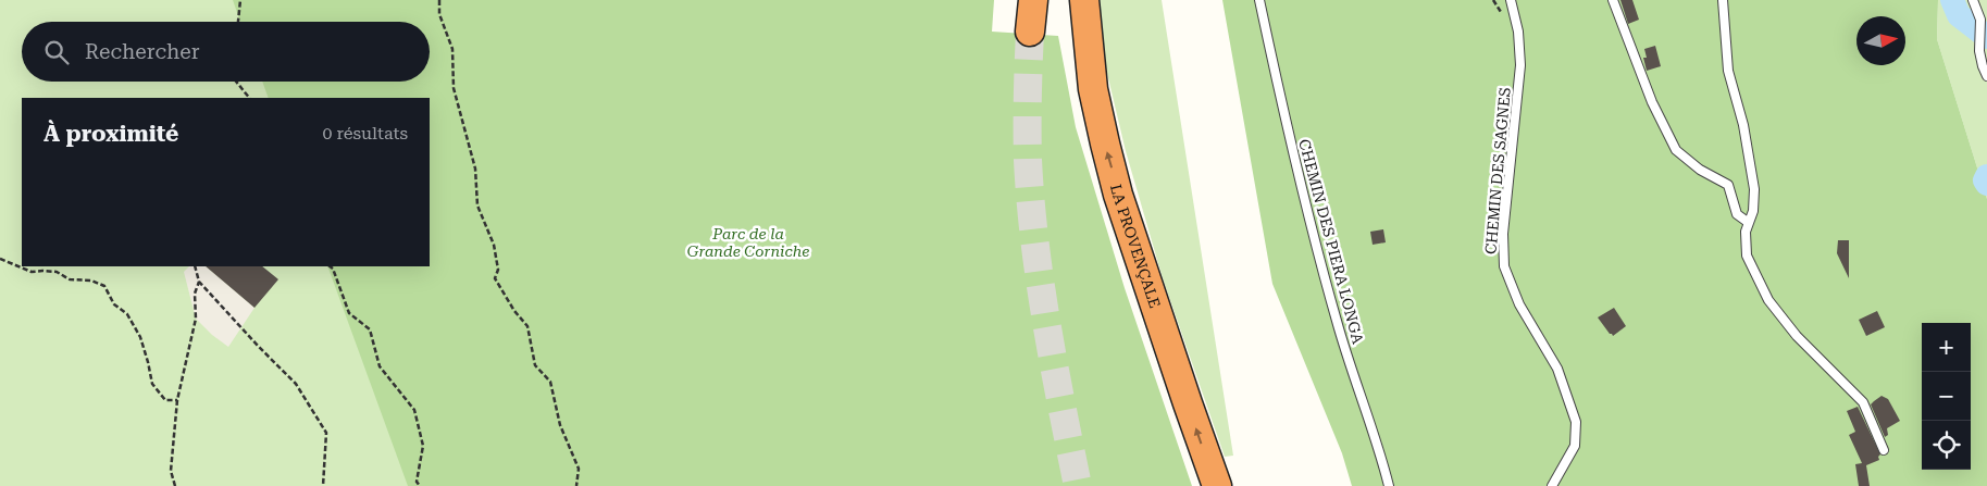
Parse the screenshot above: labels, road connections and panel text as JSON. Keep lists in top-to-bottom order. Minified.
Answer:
{"streets":{"highway":["LA PROVENÇALE"],"lane":["CHEMIN DES SAGNES","CHEMIN DES PIERA LONGA"]},"one_way":["LA PROVENÇALE"],"parks":["Parc de la Grande Corniche"],"north":"right","page":{"search":"Rechercher","heading":["À proximité","0 résultats"],"map_buttons":["+","−"]}}
